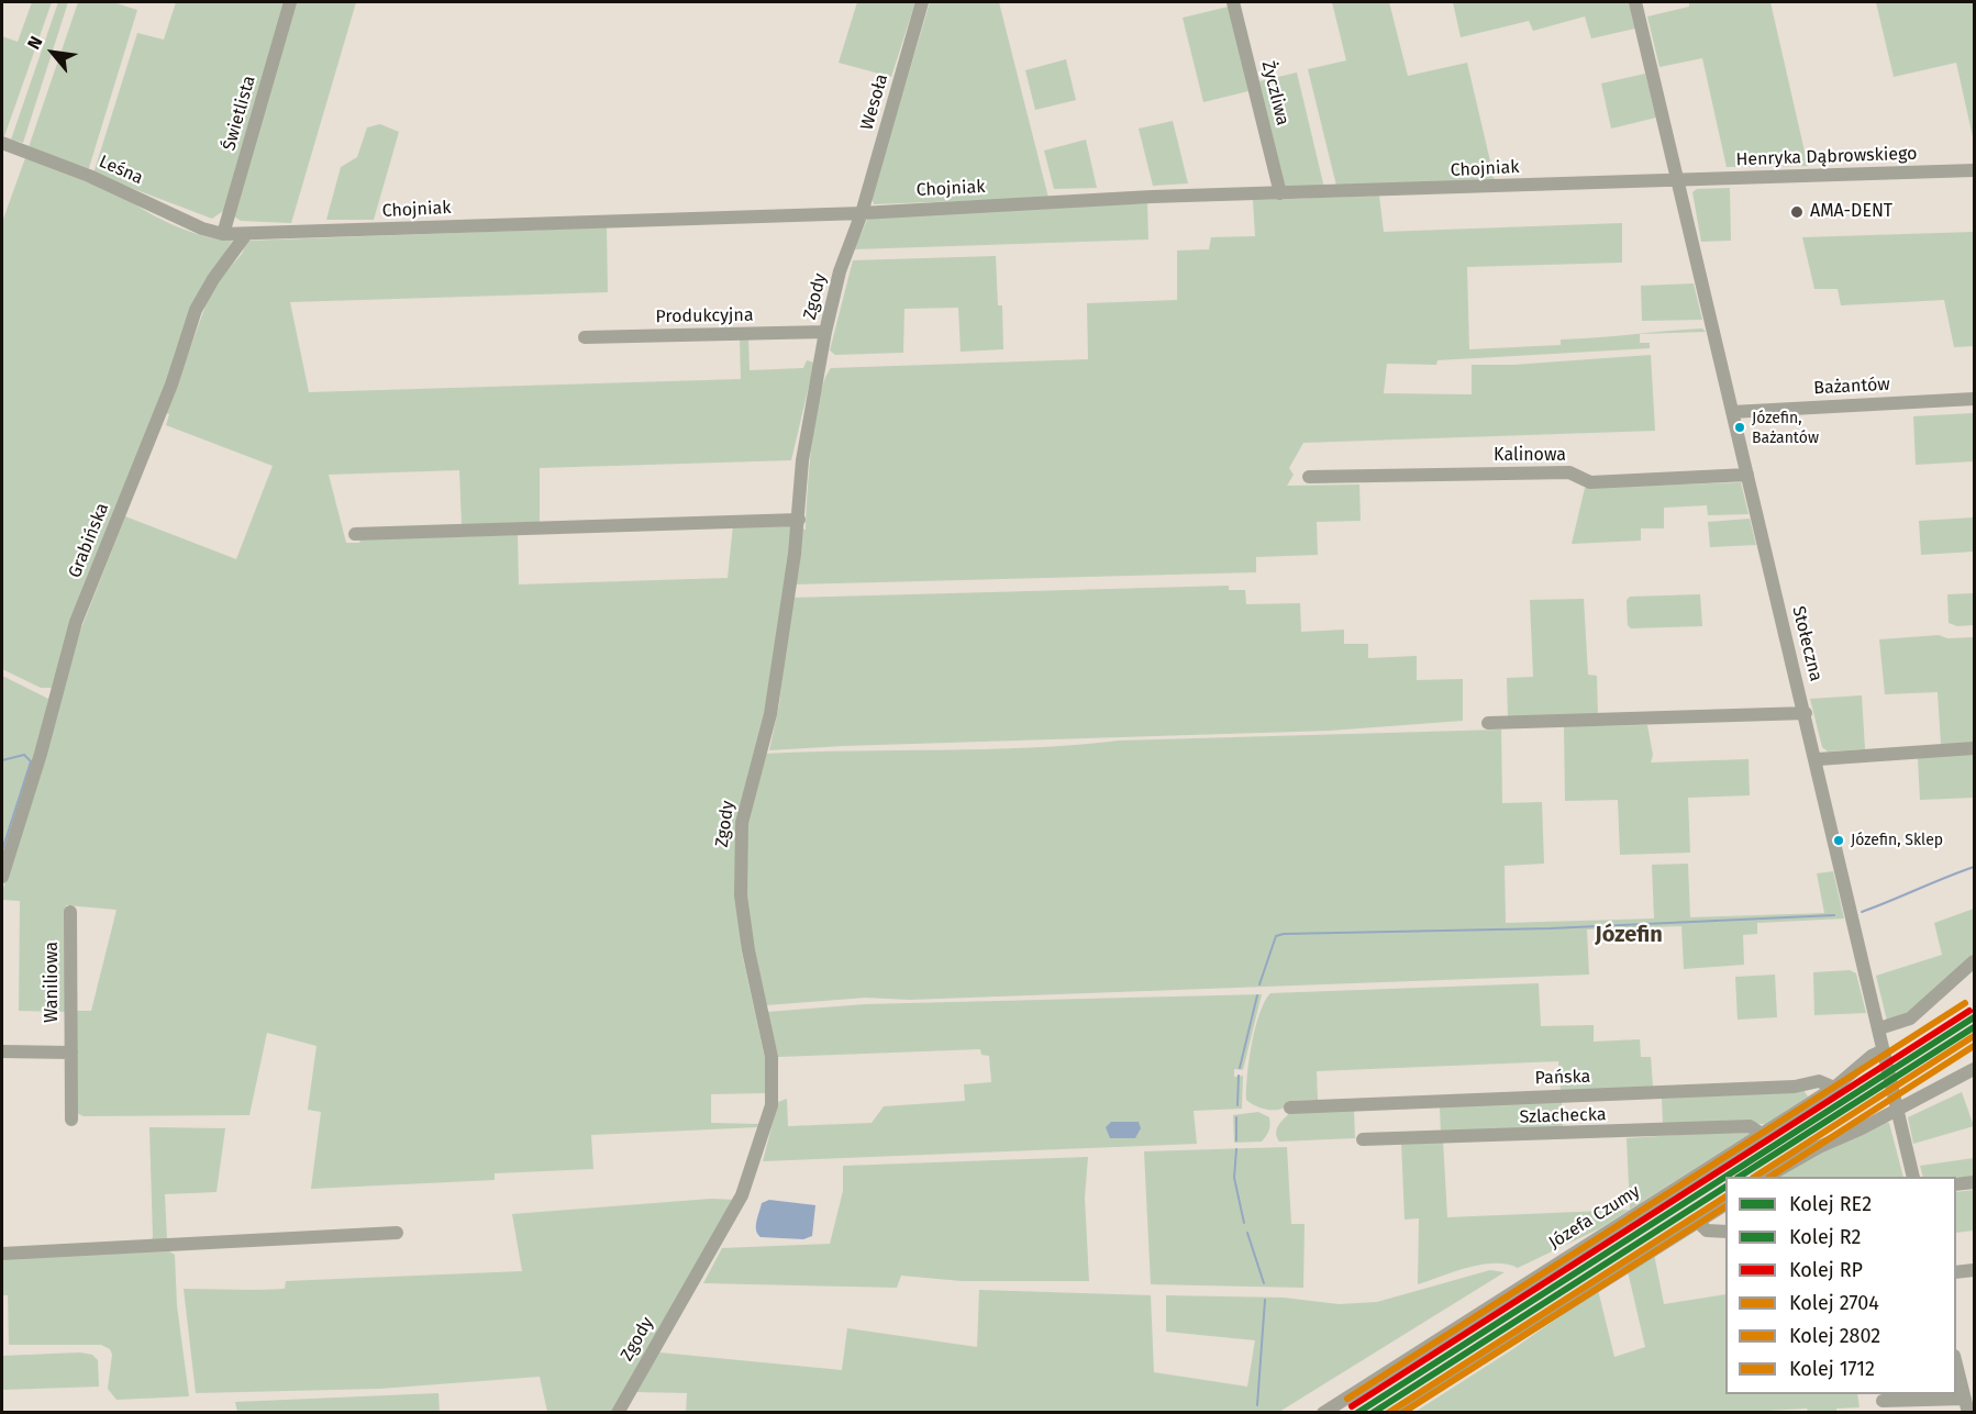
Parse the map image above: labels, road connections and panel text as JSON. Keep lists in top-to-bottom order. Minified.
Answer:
{"streets":{"street":["Życzliwa","Wesoła","Świetlista","Henryka Dąbrowskiego","Chojniak","Leśna","Zgody","Produkcyjna","Bażantów","Kalinowa","Grabińska","Stołeczna","Waniliowa","Pańska","Szlachecka","Józefa Czumy"]},"crossings":[["Życzliwa","Chojniak"],["Wesoła","Chojniak"],["Wesoła","Zgody"],["Świetlista","Chojniak"],["Świetlista","Leśna"],["Henryka Dąbrowskiego","Chojniak"],["Henryka Dąbrowskiego","Stołeczna"],["Chojniak","Leśna"],["Chojniak","Zgody"],["Chojniak","Grabińska"],["Chojniak","Stołeczna"],["Zgody","Produkcyjna"],["Bażantów","Stołeczna"],["Kalinowa","Stołeczna"],["Stołeczna","Józefa Czumy"],["Pańska","Józefa Czumy"],["Szlachecka","Józefa Czumy"]],"districts":["Józefin"],"places":["AMA-DENT","Józefin, Bażantów","Józefin, Sklep"],"lines":["rail line 2802","rail line RP","rail line RE2","rail line R2","rail line 2704","rail line 1712"],"legend":["Kolej RE2","Kolej R2","Kolej RP","Kolej 2704","Kolej 2802","Kolej 1712"],"north":"top left"}
